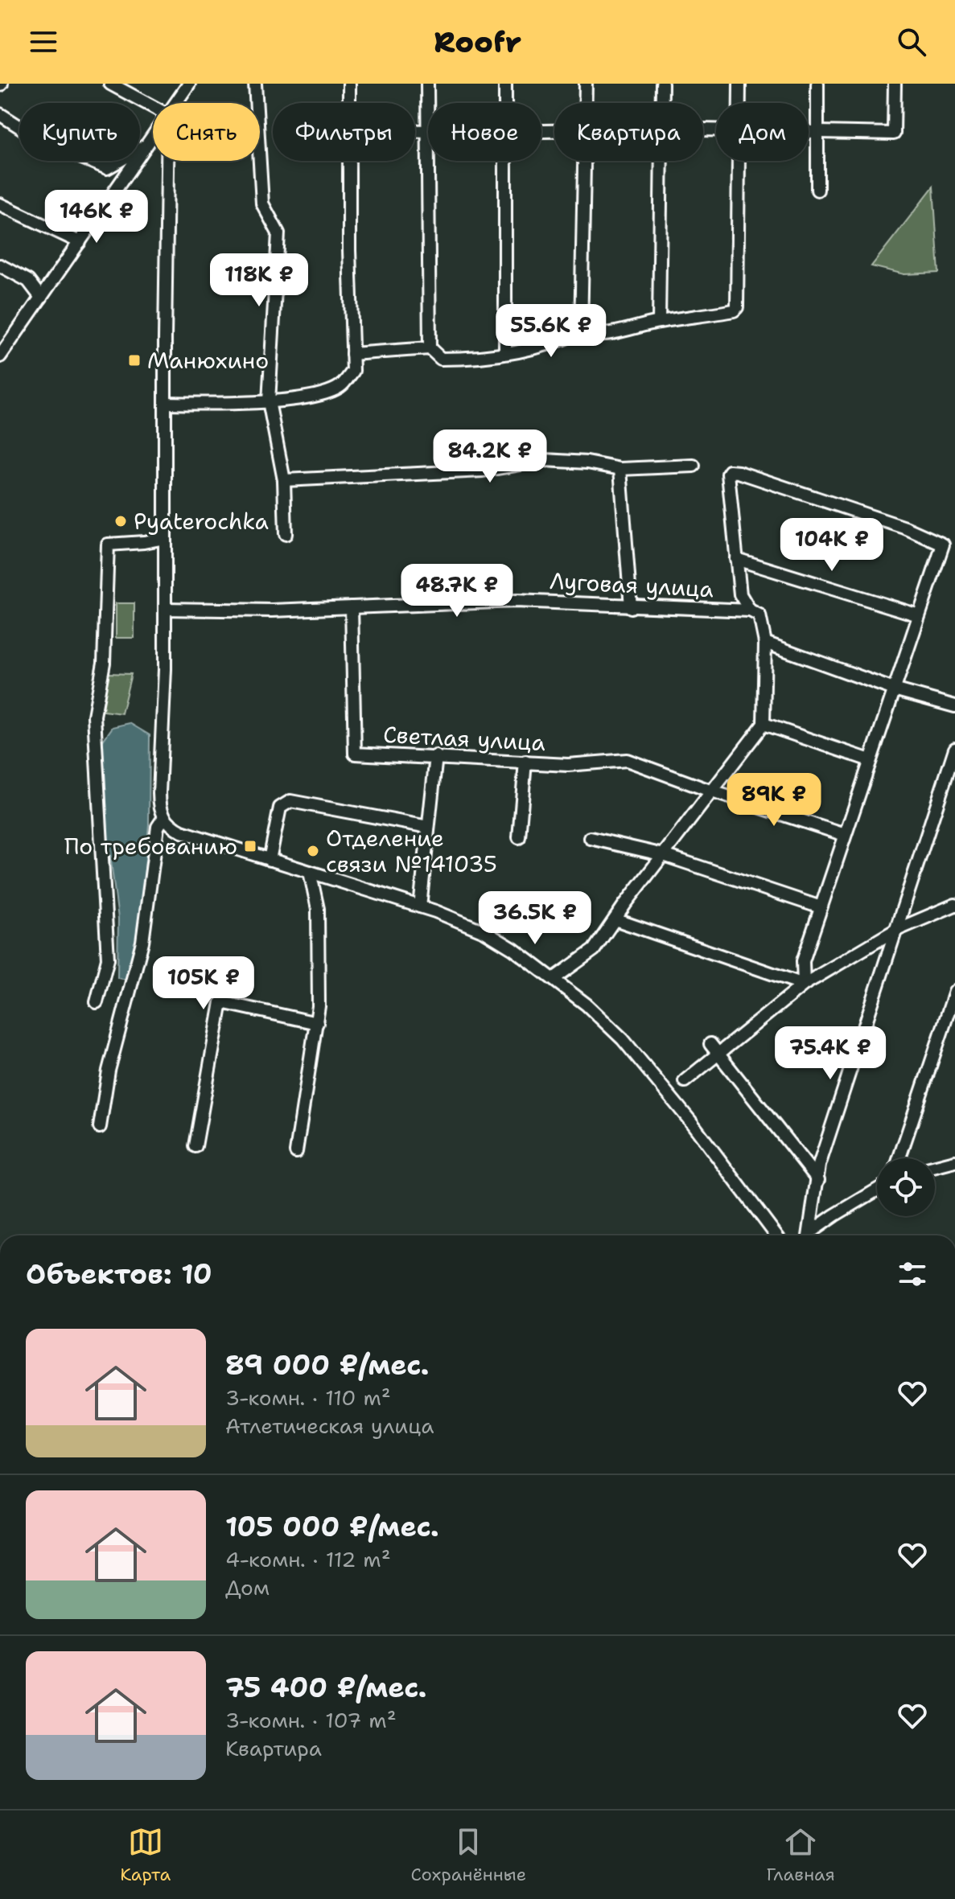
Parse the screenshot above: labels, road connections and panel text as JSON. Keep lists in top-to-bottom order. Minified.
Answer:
{"streets":{"street":["Луговая улица","Светлая улица"]},"crossings":[["Луговая улица","Светлая улица"]],"places":{"transit":["Манюхино","По требованию"],"other":["Pyaterochka","Отделение связи №141035"]},"page":{"header":"Roofr","chip":["Купить","Снять","Фильтры","Новое","Квартира","Дом"],"price":["146K ₽","118K ₽","55.6K ₽","84.2K ₽","104K ₽","48.7K ₽","89K ₽","36.5K ₽","105K ₽","75.4K ₽"],"heading":"Объектов: 10","list":[{"name":"89 000 ₽/мес.","note":"3-комн. · 110 m² · Атлетическая улица"},{"name":"105 000 ₽/мес.","note":"4-комн. · 112 m² · Дом"},{"name":"75 400 ₽/мес.","note":"3-комн. · 107 m² · Квартира"}],"tabs":["Карта","Сохранённые","Главная"]}}
